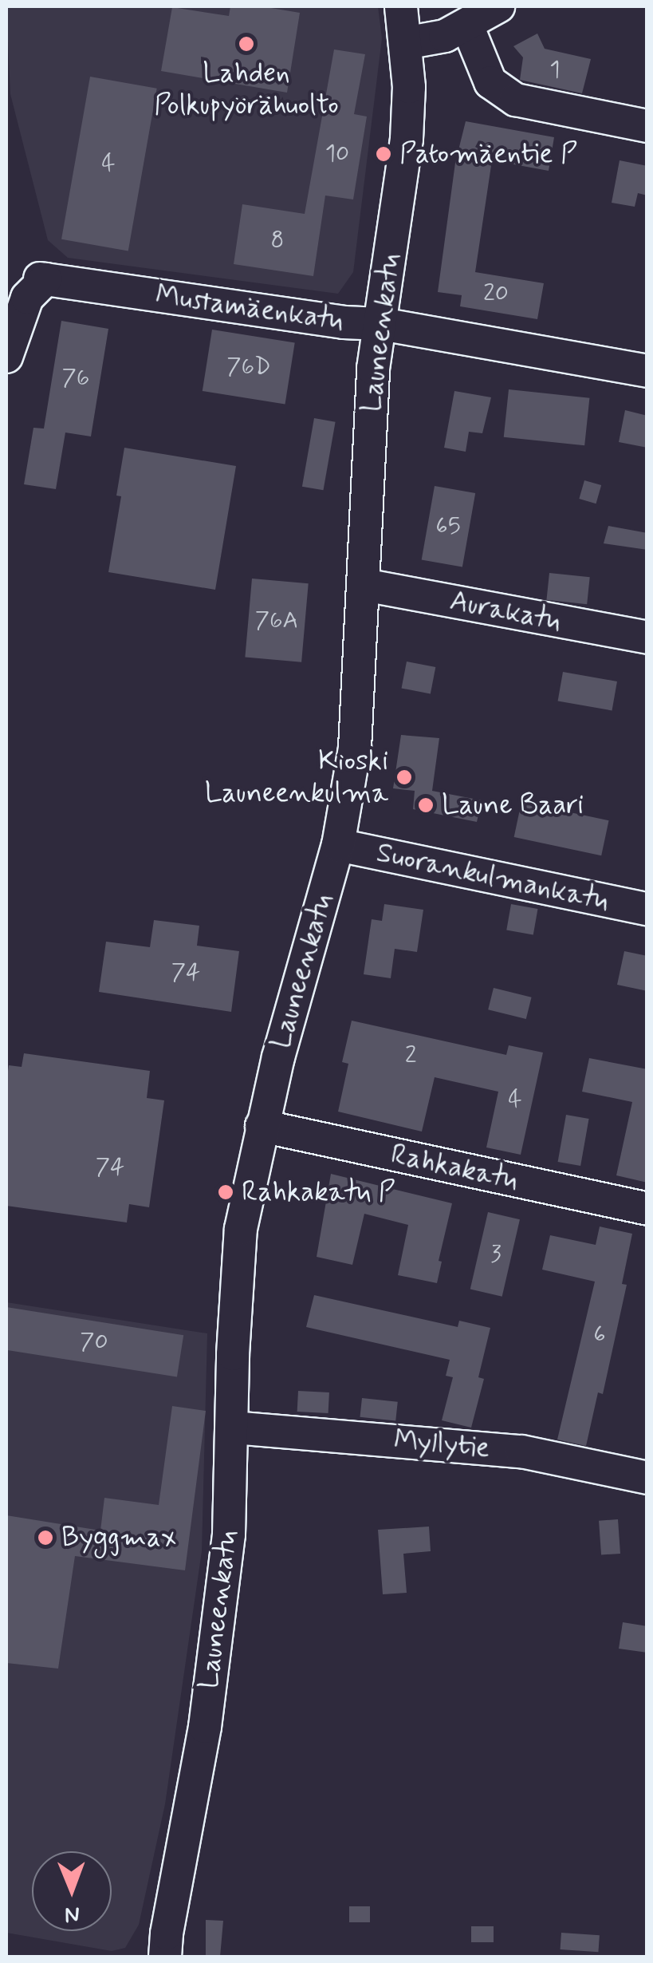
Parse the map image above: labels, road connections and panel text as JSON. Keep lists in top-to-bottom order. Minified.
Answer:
{"streets":{"street":["Mustamäenkatu","Launeenkatu","Aurakatu","Suorankulmankatu","Rahkakatu","Myllytie"]},"crossings":[["Mustamäenkatu","Launeenkatu"],["Launeenkatu","Aurakatu"],["Launeenkatu","Suorankulmankatu"],["Launeenkatu","Rahkakatu"],["Launeenkatu","Myllytie"]],"places":["Lahden Polkupyörähuolto","Patomäentie P","Kioski Launeenkulma","Laune Baari","Rahkakatu P","Byggmax"],"house_numbers":["1","10","4","8","20","76D","76","65","76A","74","2","4","74","3","6","70"],"north":"bottom"}
